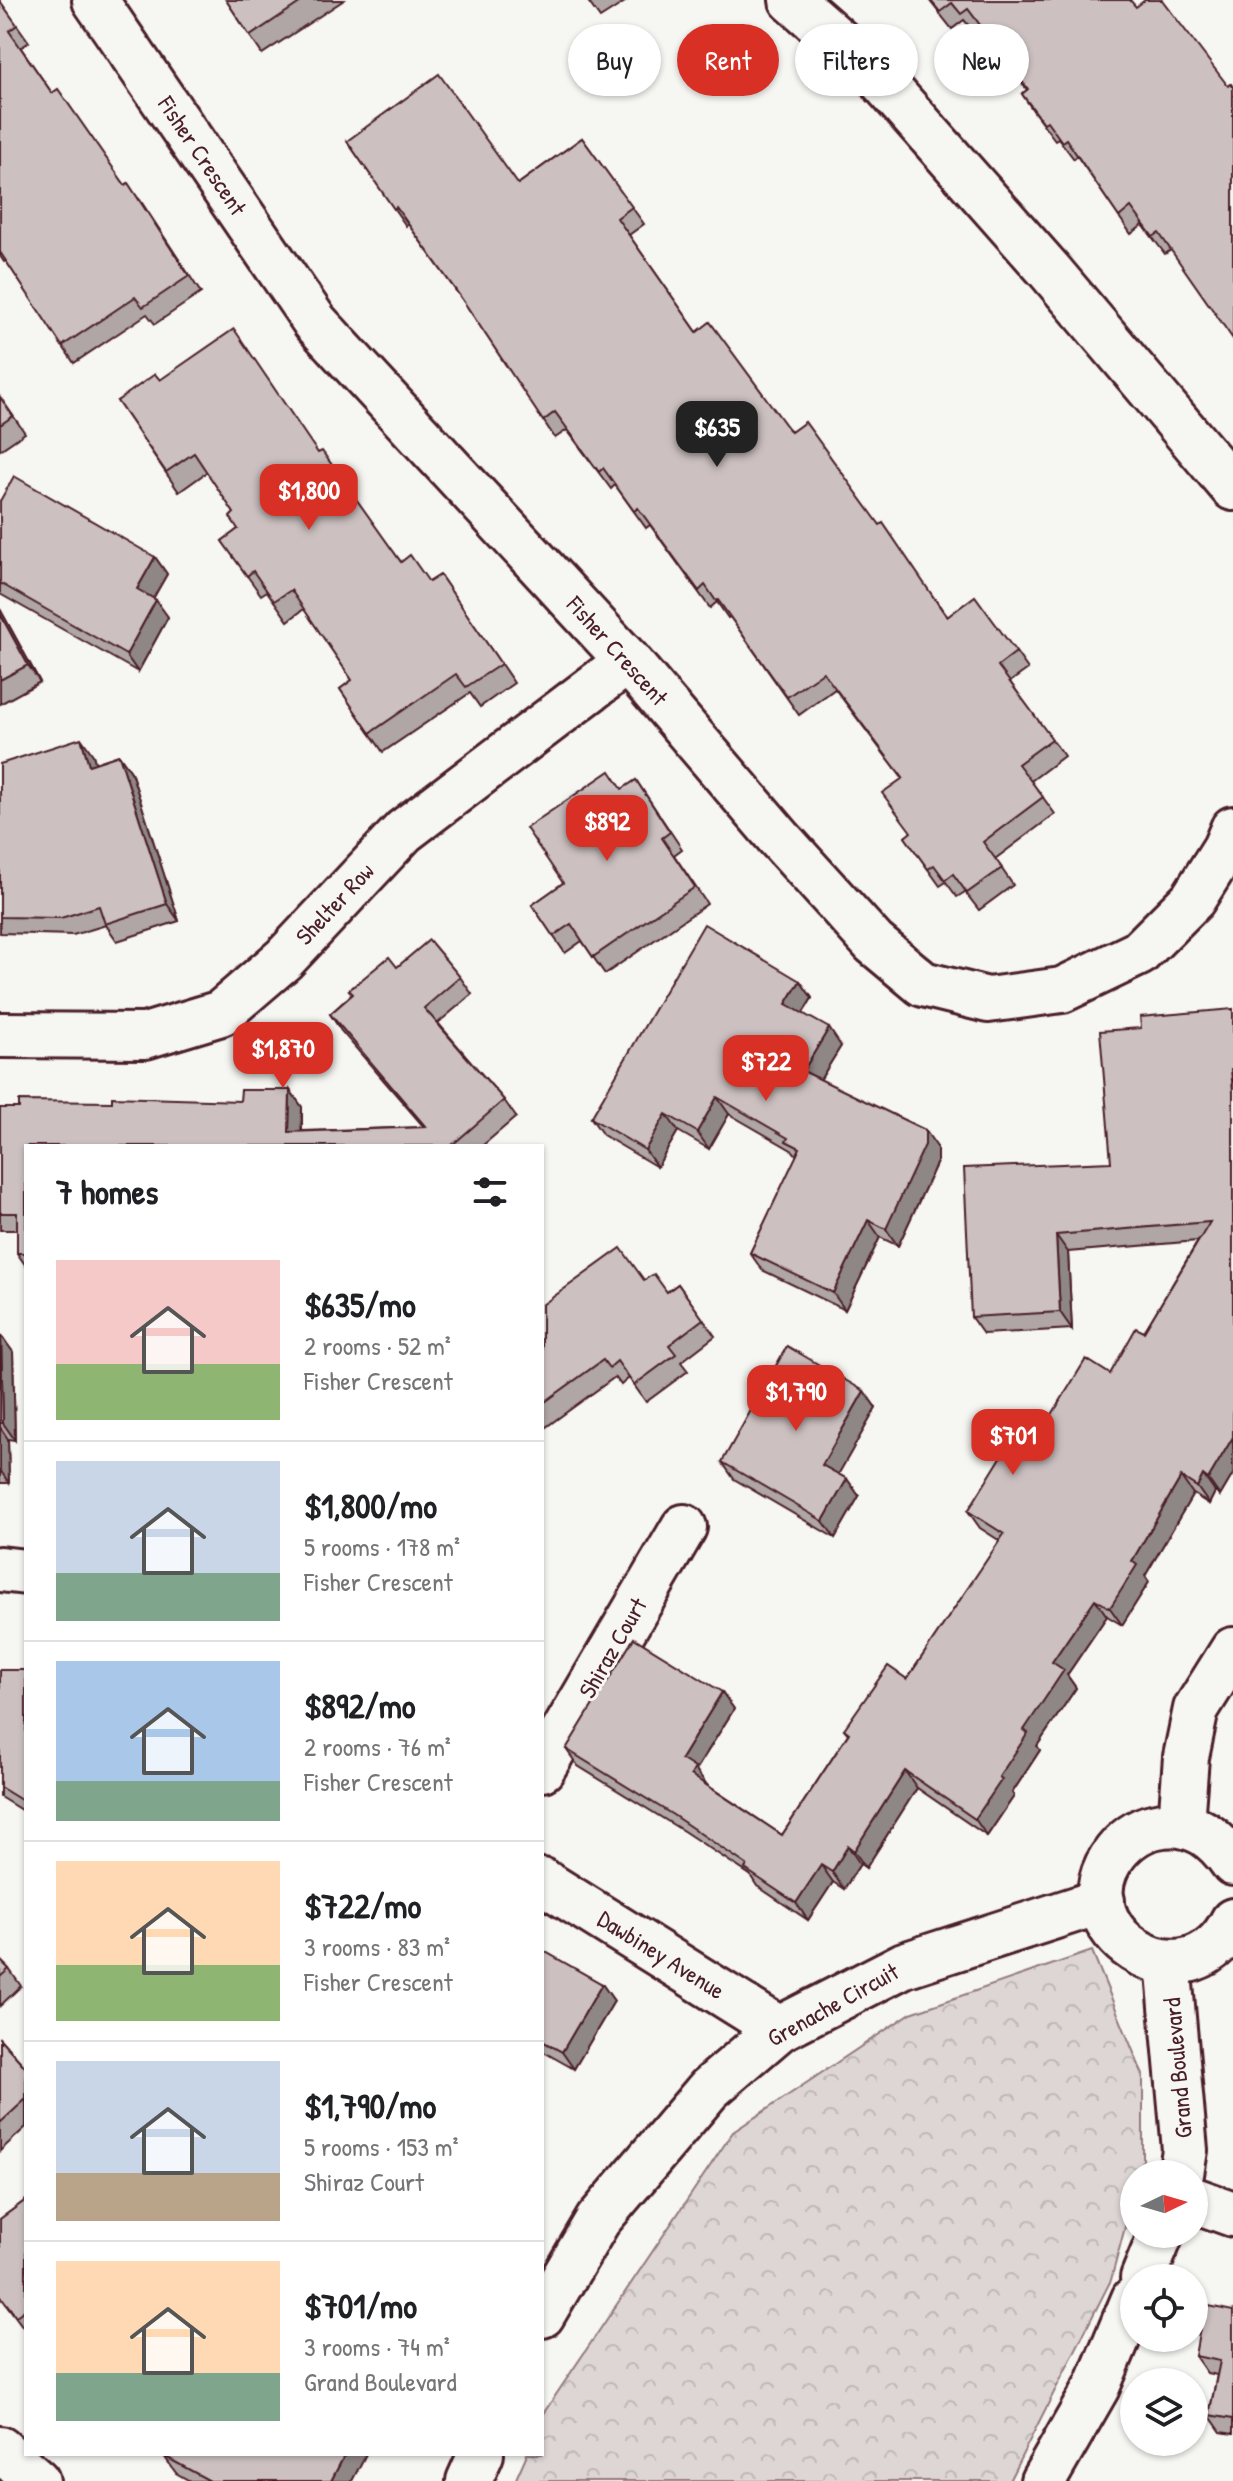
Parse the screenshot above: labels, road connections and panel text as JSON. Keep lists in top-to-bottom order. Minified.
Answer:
{"streets":{"street":["Fisher Crescent","Shelter Row","Shiraz Court","Dawbiney Avenue","Grenache Circuit","Grand Boulevard"]},"crossings":[["Fisher Crescent","Shelter Row"],["Dawbiney Avenue","Grenache Circuit"]],"north":"right","page":{"chip":["Buy","Rent","Filters","New"],"price":["$635","$1,800","$892","$1,870","$722","$1,790","$701"],"heading":"7 homes","list":[{"name":"$635/mo","note":"2 rooms · 52 m² · Fisher Crescent"},{"name":"$1,800/mo","note":"5 rooms · 178 m² · Fisher Crescent"},{"name":"$892/mo","note":"2 rooms · 76 m² · Fisher Crescent"},{"name":"$722/mo","note":"3 rooms · 83 m² · Fisher Crescent"},{"name":"$1,790/mo","note":"5 rooms · 153 m² · Shiraz Court"},{"name":"$701/mo","note":"3 rooms · 74 m² · Grand Boulevard"}]}}
